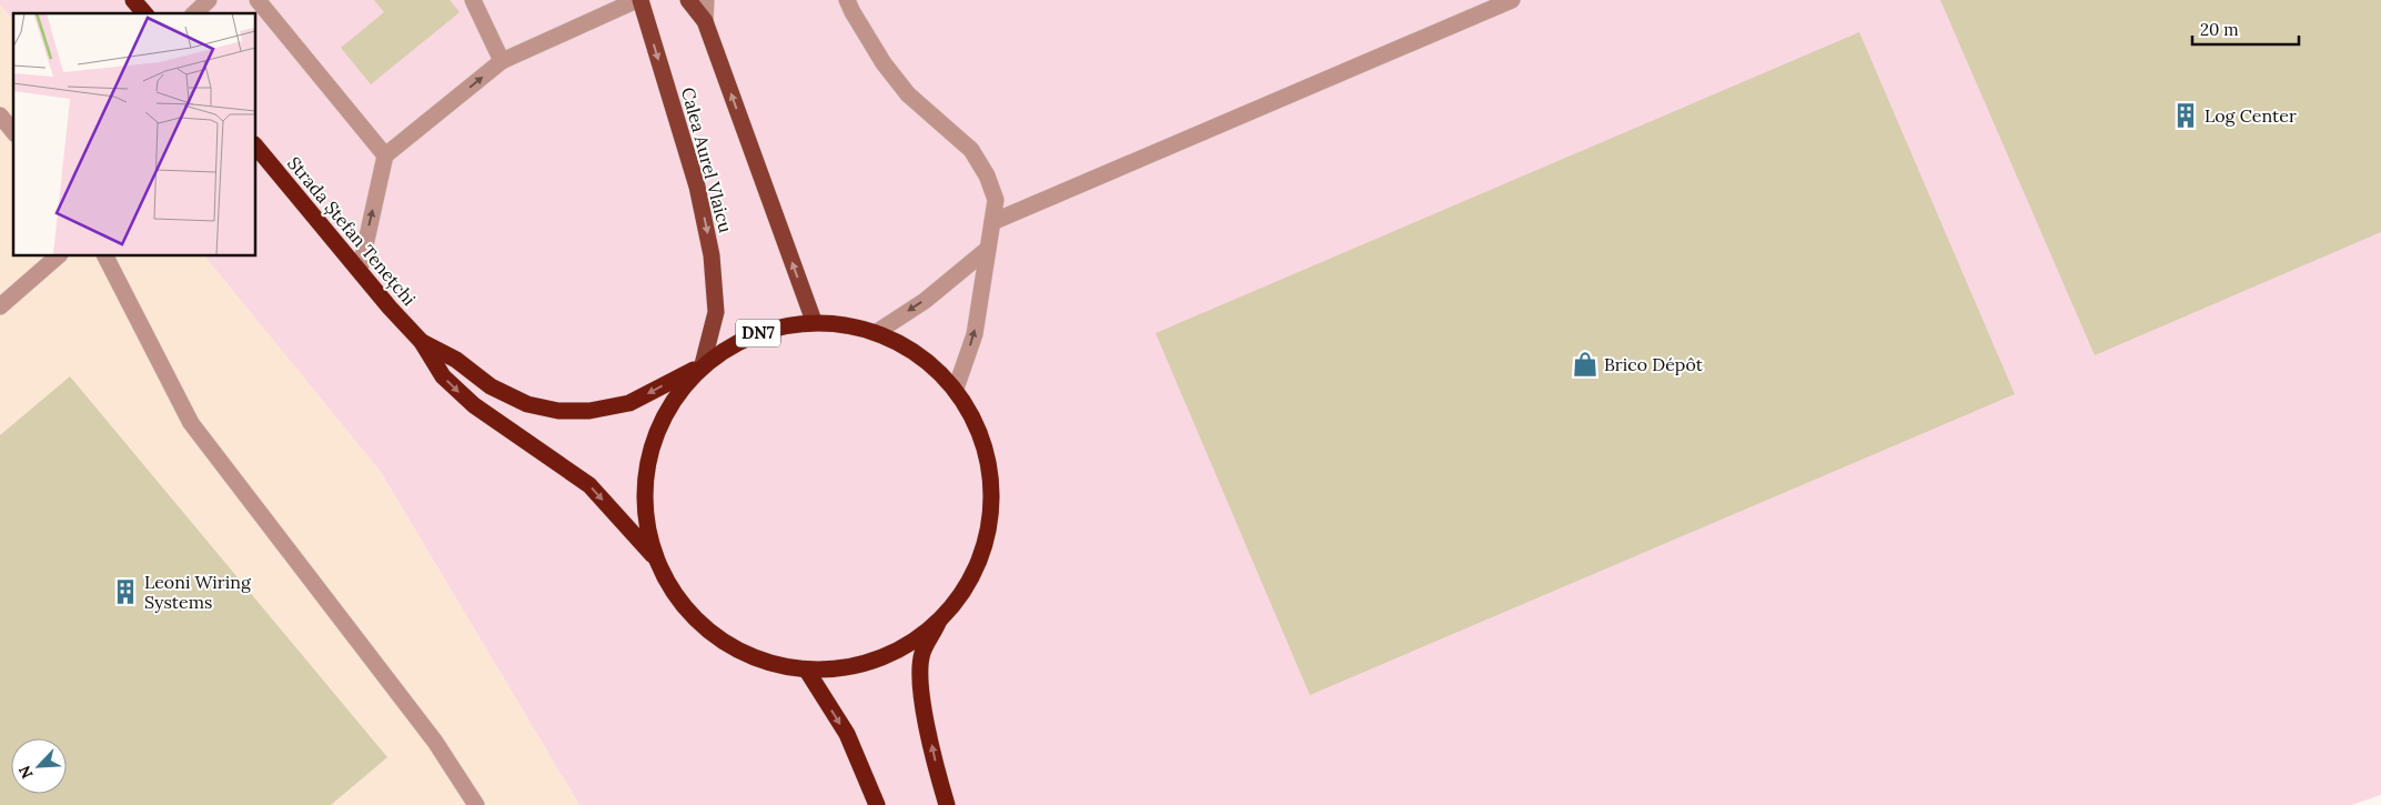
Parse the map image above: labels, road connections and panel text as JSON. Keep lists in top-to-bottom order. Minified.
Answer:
{"streets":{"highway":["Strada Ștefan Tenețchi","DN7"],"main road":["Calea Aurel Vlaicu"]},"crossings":[["Calea Aurel Vlaicu","Strada Ștefan Tenețchi"],["Calea Aurel Vlaicu","DN7"],["Strada Ștefan Tenețchi","DN7"]],"places":{"building":["Log Center","Leoni Wiring Systems"],"shop":["Brico Dépôt"]},"scale_bar":"20 m","north":"bottom left"}
